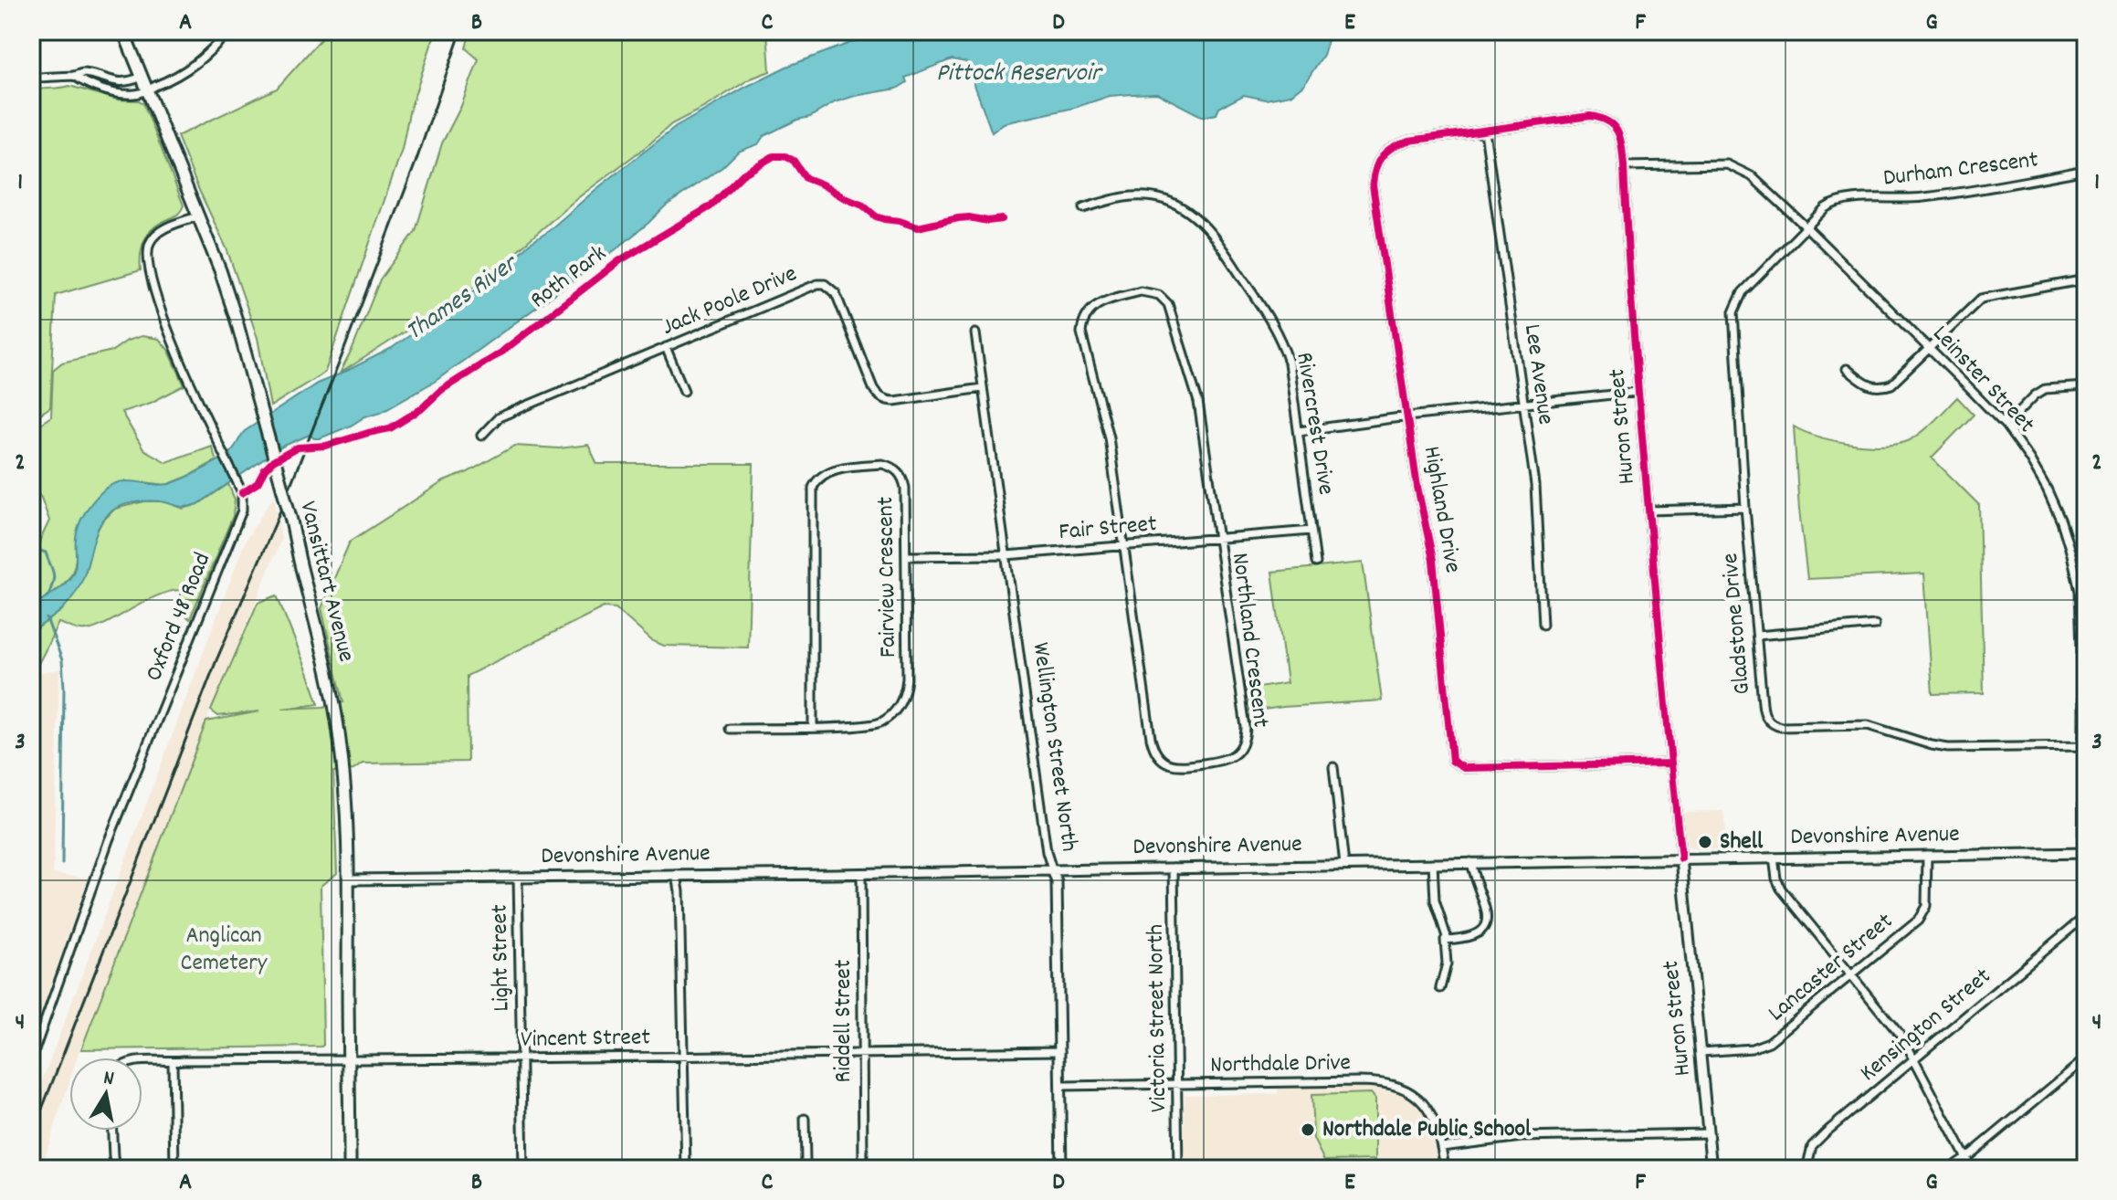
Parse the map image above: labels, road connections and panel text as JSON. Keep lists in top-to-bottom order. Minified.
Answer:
{"streets":{"main road":["Huron Street","Vansittart Avenue","Wellington Street North","Devonshire Avenue"],"street":["Durham Crescent","Jack Poole Drive","Lee Avenue","Leinster Street","Rivercrest Drive","Highland Drive","Fair Street","Fairview Crescent","Oxford 48 Road","Gladstone Drive","Northland Crescent","Light Street","Lancaster Street","Victoria Street North","Riddell Street","Kensington Street","Vincent Street","Northdale Drive"],"cycle path":["Roth Park"]},"crossings":[["Durham Crescent","Leinster Street"],["Durham Crescent","Gladstone Drive"],["Jack Poole Drive","Wellington Street North"],["Lee Avenue","Huron Street"],["Lee Avenue","Highland Drive"],["Leinster Street","Huron Street"],["Leinster Street","Gladstone Drive"],["Leinster Street","Devonshire Avenue"],["Leinster Street","Kensington Street"],["Rivercrest Drive","Fair Street"],["Huron Street","Highland Drive"],["Huron Street","Devonshire Avenue"],["Huron Street","Lancaster Street"],["Fair Street","Fairview Crescent"],["Fair Street","Northland Crescent"],["Fair Street","Wellington Street North"],["Vansittart Avenue","Oxford 48 Road"],["Vansittart Avenue","Devonshire Avenue"],["Vansittart Avenue","Vincent Street"],["Wellington Street North","Devonshire Avenue"],["Wellington Street North","Vincent Street"],["Wellington Street North","Northdale Drive"],["Devonshire Avenue","Light Street"],["Devonshire Avenue","Lancaster Street"],["Devonshire Avenue","Victoria Street North"],["Devonshire Avenue","Riddell Street"],["Light Street","Vincent Street"],["Victoria Street North","Northdale Drive"],["Riddell Street","Vincent Street"]],"water":["Pittock Reservoir","Thames River"],"parks":["Anglican Cemetery"],"places":["Shell","Northdale Public School"],"north":"top","grid":{"columns":["A","B","C","D","E","F","G"],"rows":["1","2","3","4"]}}
